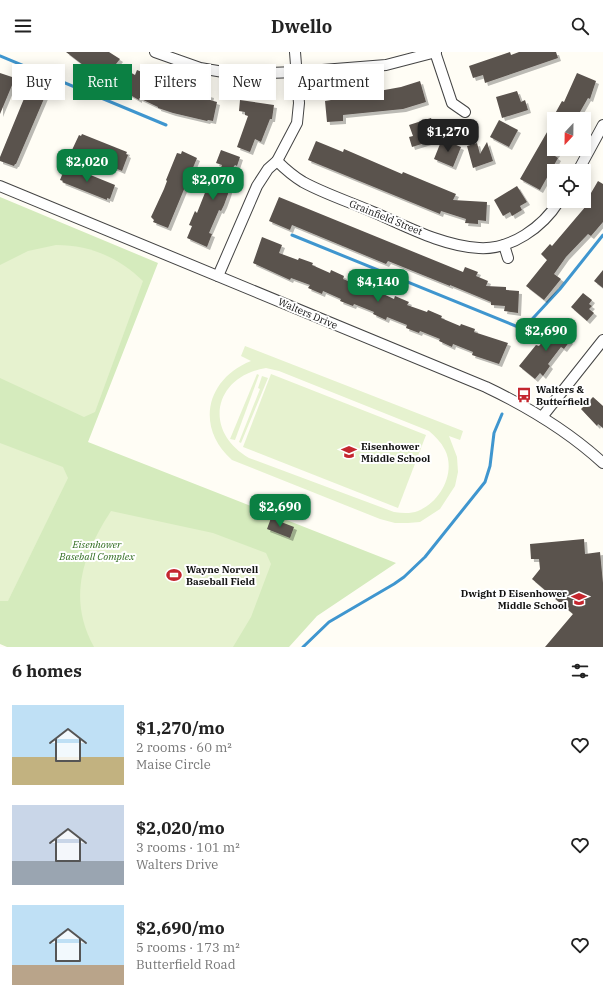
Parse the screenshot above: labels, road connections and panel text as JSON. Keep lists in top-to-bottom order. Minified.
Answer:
{"streets":{"street":["Grainfield Street","Walters Drive"]},"parks":["Eisenhower Baseball Complex"],"places":{"bus stop":["Walters & Butterfield"],"school or university":["Eisenhower Middle School","Dwight D Eisenhower Middle School"],"sports":["Wayne Norvell Baseball Field"]},"north":"bottom","page":{"header":"Dwello","chip":["Buy","Rent","Filters","New","Apartment"],"price":["$1,270","$2,020","$2,070","$4,140","$2,690","$2,690"],"heading":"6 homes","list":[{"name":"$1,270/mo","note":"2 rooms · 60 m² · Maise Circle"},{"name":"$2,020/mo","note":"3 rooms · 101 m² · Walters Drive"},{"name":"$2,690/mo","note":"5 rooms · 173 m² · Butterfield Road"}]}}
